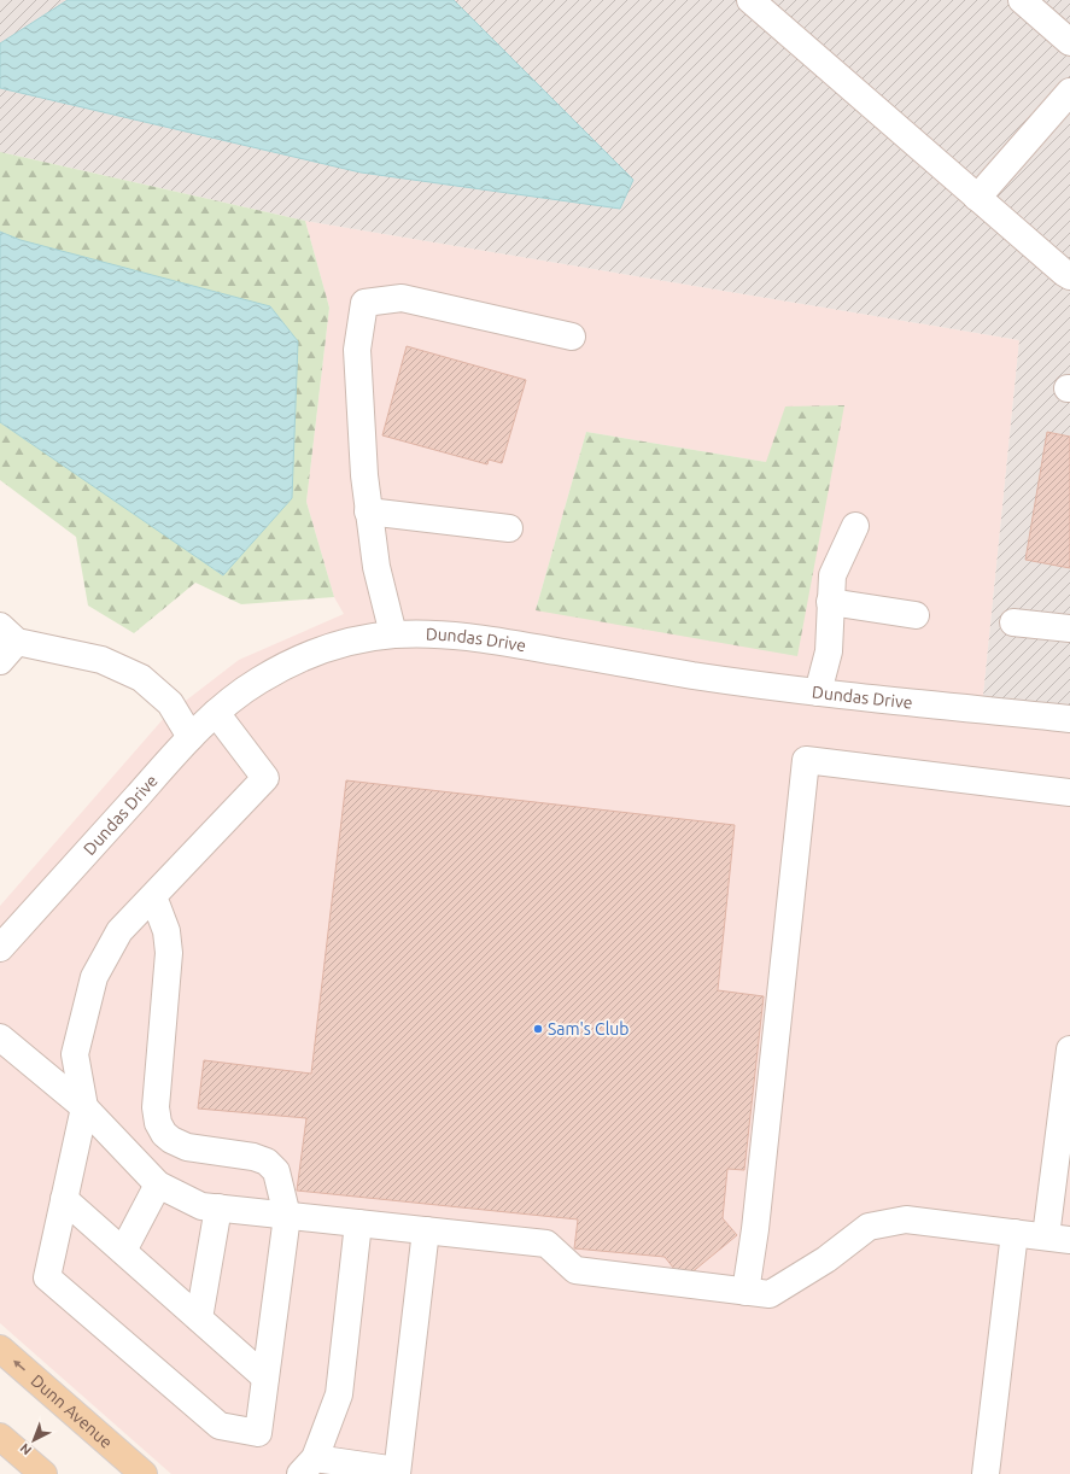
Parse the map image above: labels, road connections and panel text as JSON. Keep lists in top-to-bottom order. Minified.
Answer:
{"streets":{"main road":["Dunn Avenue"],"street":["Dundas Drive"]},"places":["Sam's Club"],"north":"bottom left"}
